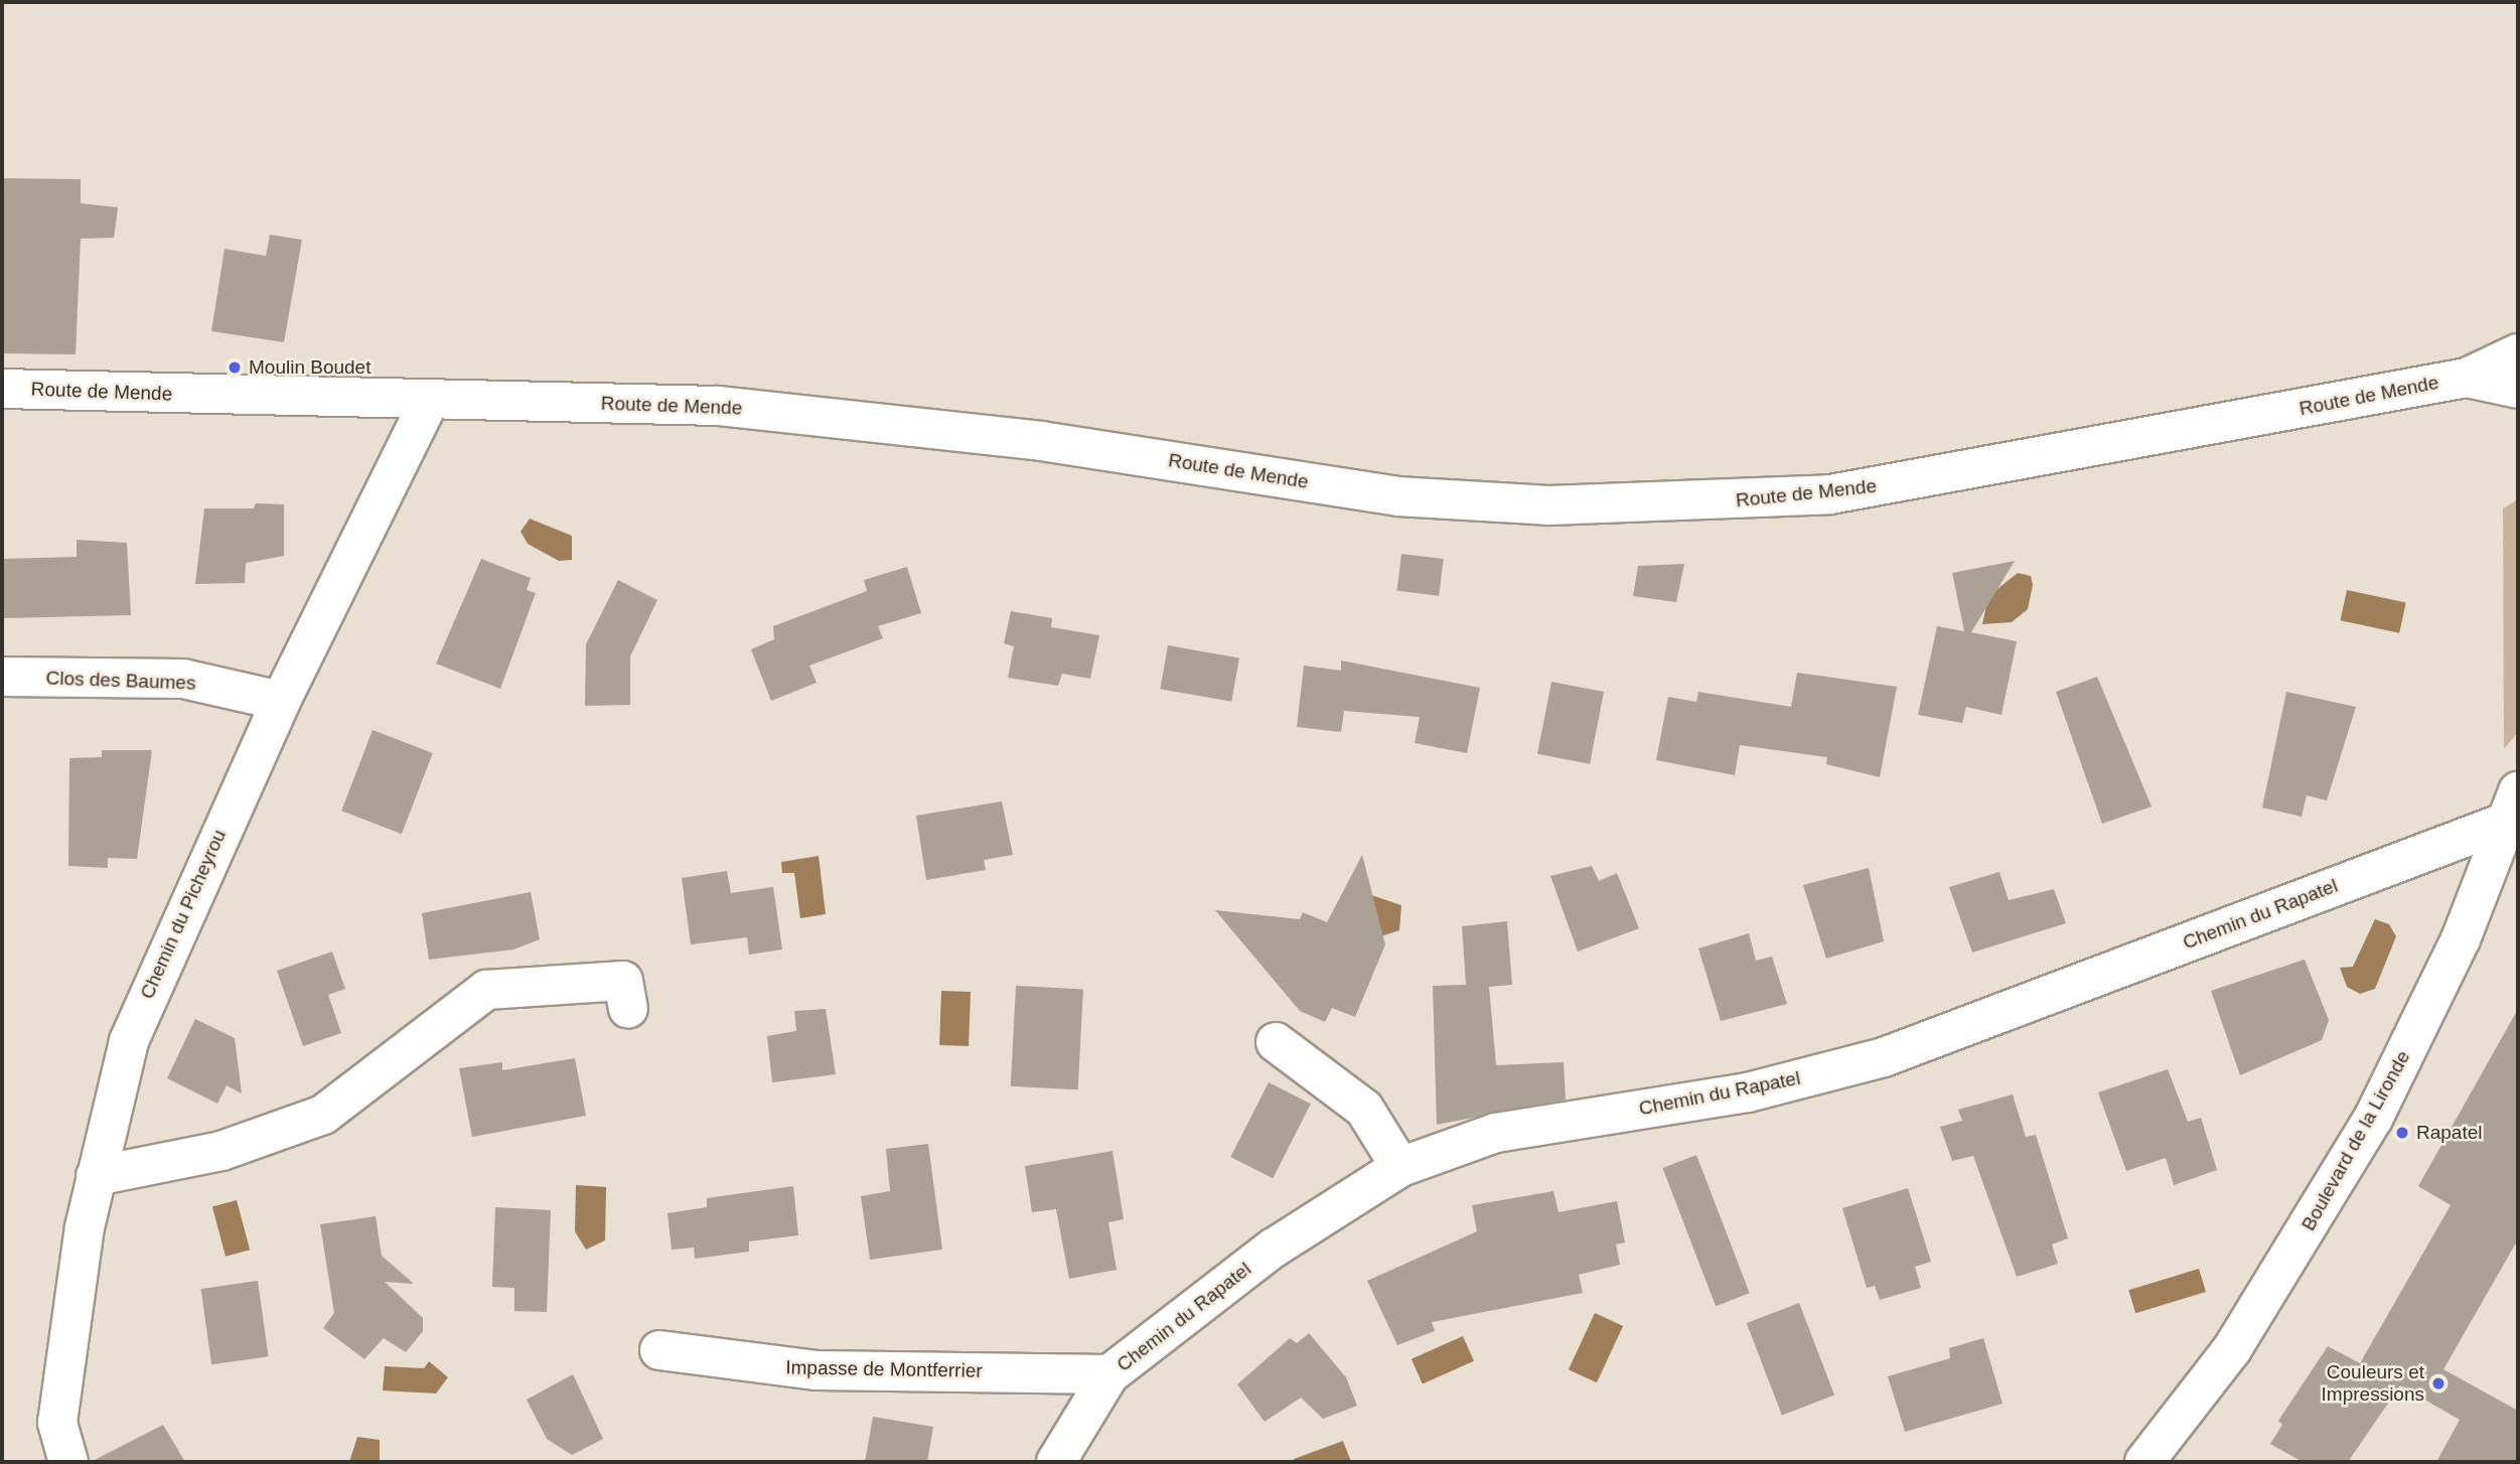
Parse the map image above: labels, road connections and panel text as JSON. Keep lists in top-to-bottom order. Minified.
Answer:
{"streets":{"street":["Route de Mende","Clos des Baumes","Chemin du Picheyrou","Chemin du Rapatel","Boulevard de la Lironde","Impasse de Montferrier"]},"crossings":[["Route de Mende","Chemin du Picheyrou"],["Clos des Baumes","Chemin du Picheyrou"],["Chemin du Rapatel","Boulevard de la Lironde"],["Chemin du Rapatel","Impasse de Montferrier"]],"places":["Moulin Boudet","Rapatel","Couleurs et Impressions"]}
